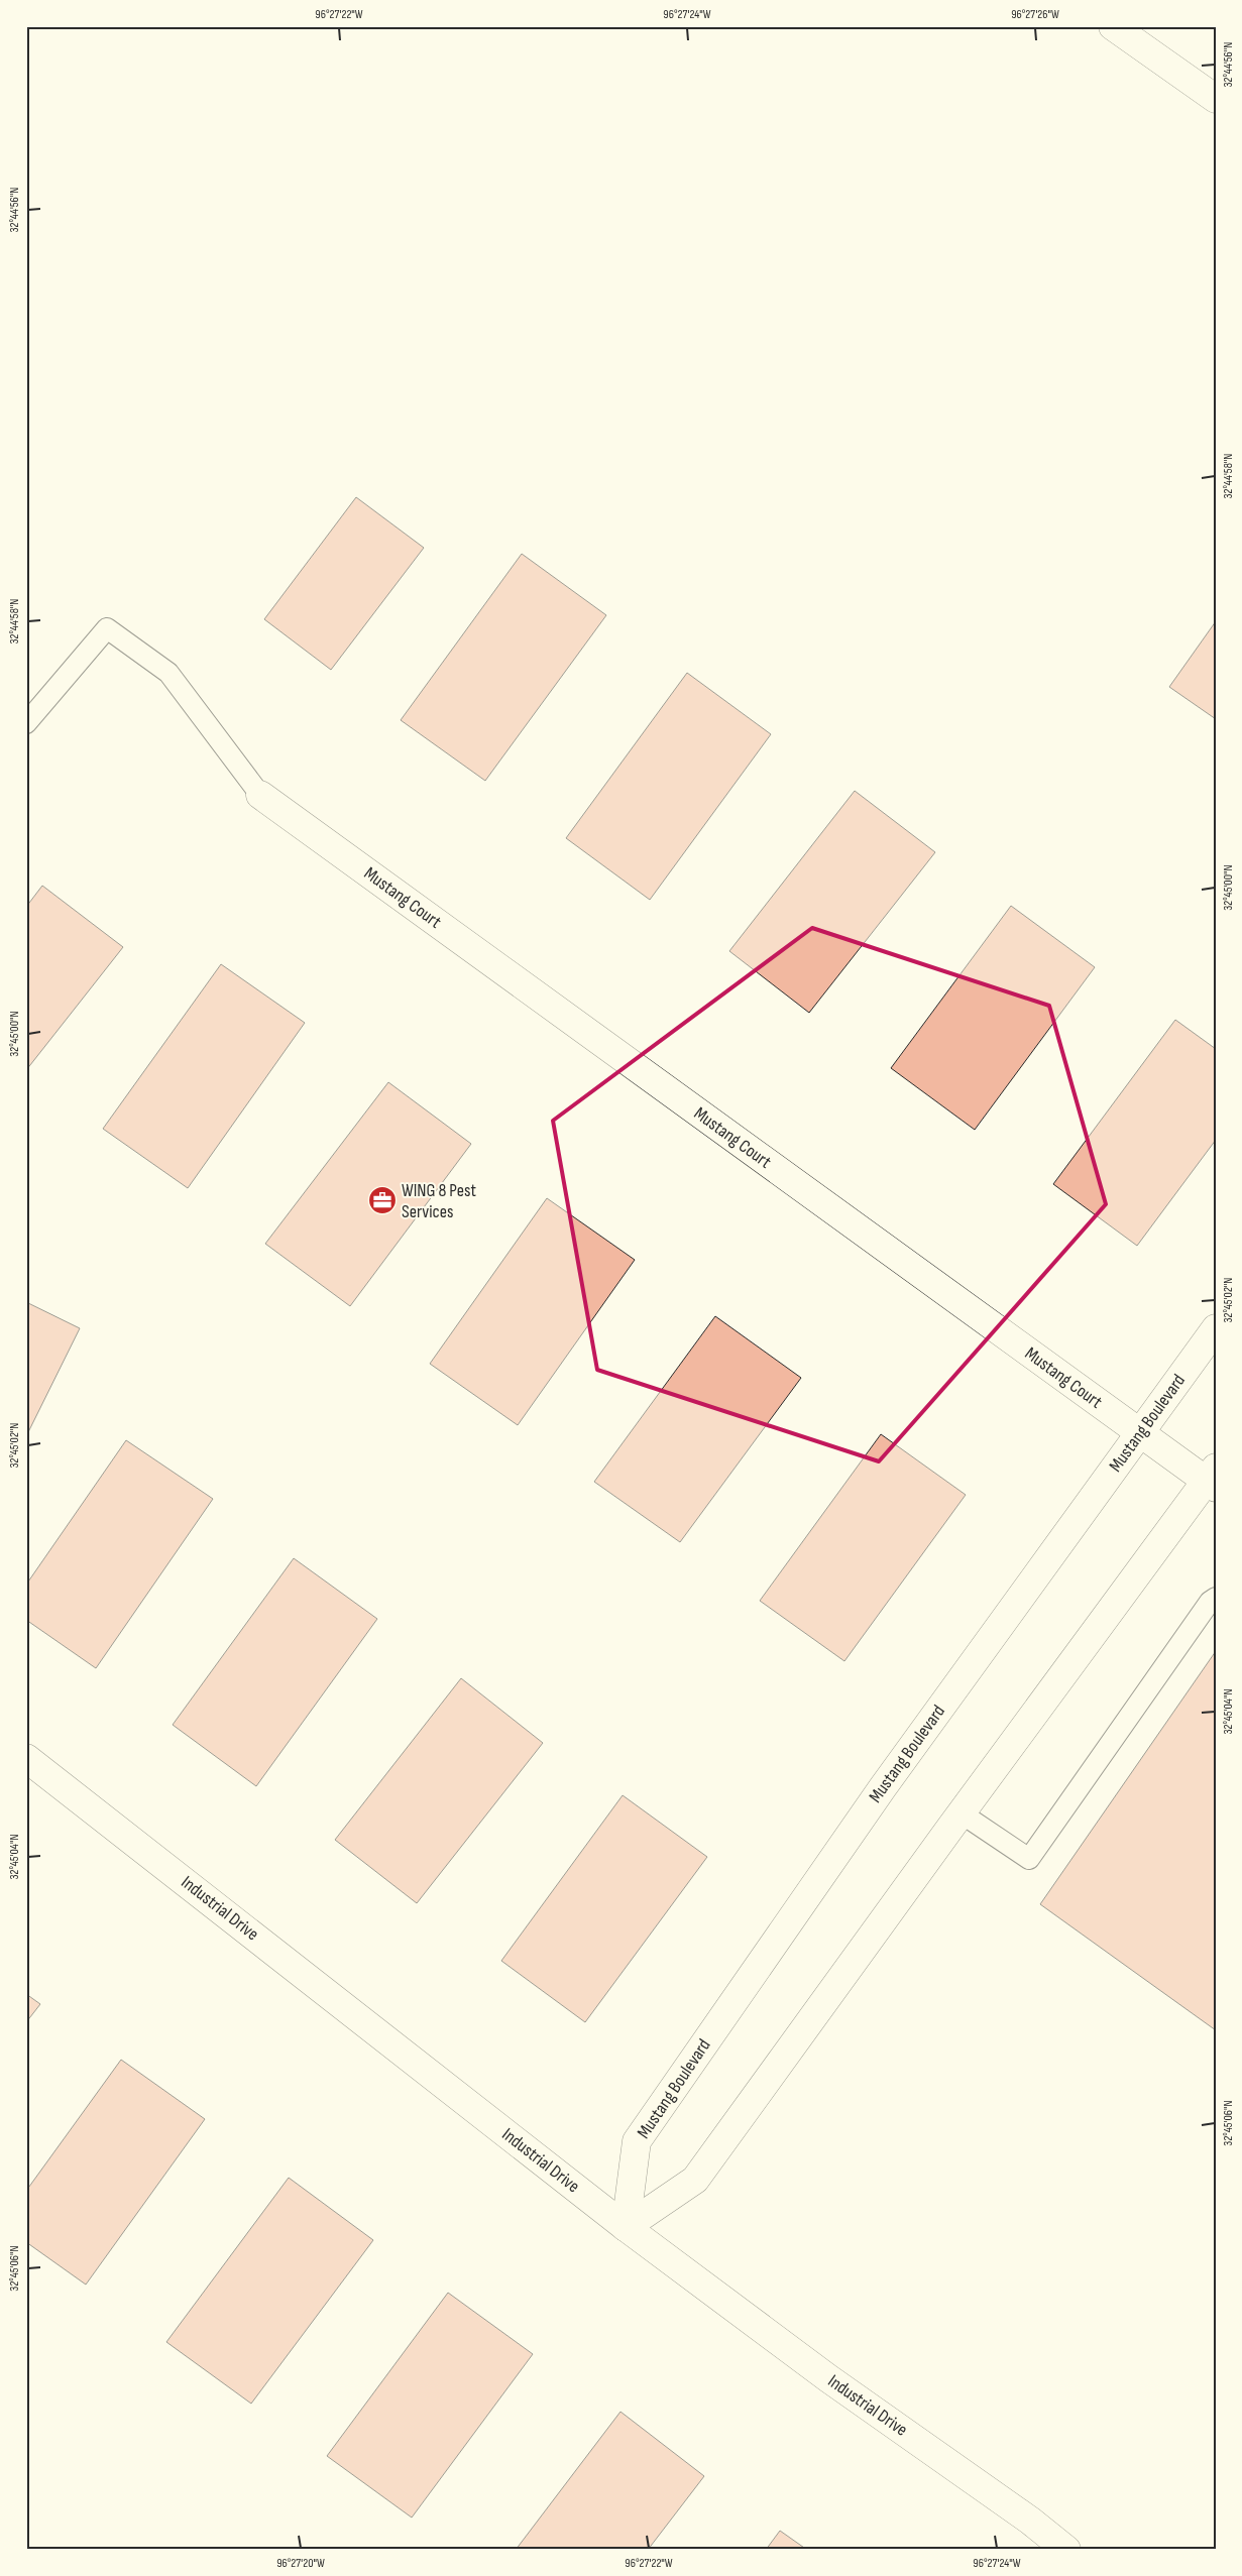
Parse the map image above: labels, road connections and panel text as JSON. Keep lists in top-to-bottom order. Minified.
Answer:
{"streets":{"street":["Mustang Court","Mustang Boulevard","Industrial Drive"]},"crossings":[["Mustang Court","Mustang Boulevard"],["Mustang Boulevard","Industrial Drive"]],"places":{"office":["WING 8 Pest Services"]},"coordinates":["96°27'22\"W","96°27'24\"W","96°27'26\"W","32°44'56\"N","32°44'58\"N","32°45'00\"N","32°45'02\"N","32°45'04\"N","32°45'06\"N","96°27'20\"W"]}
